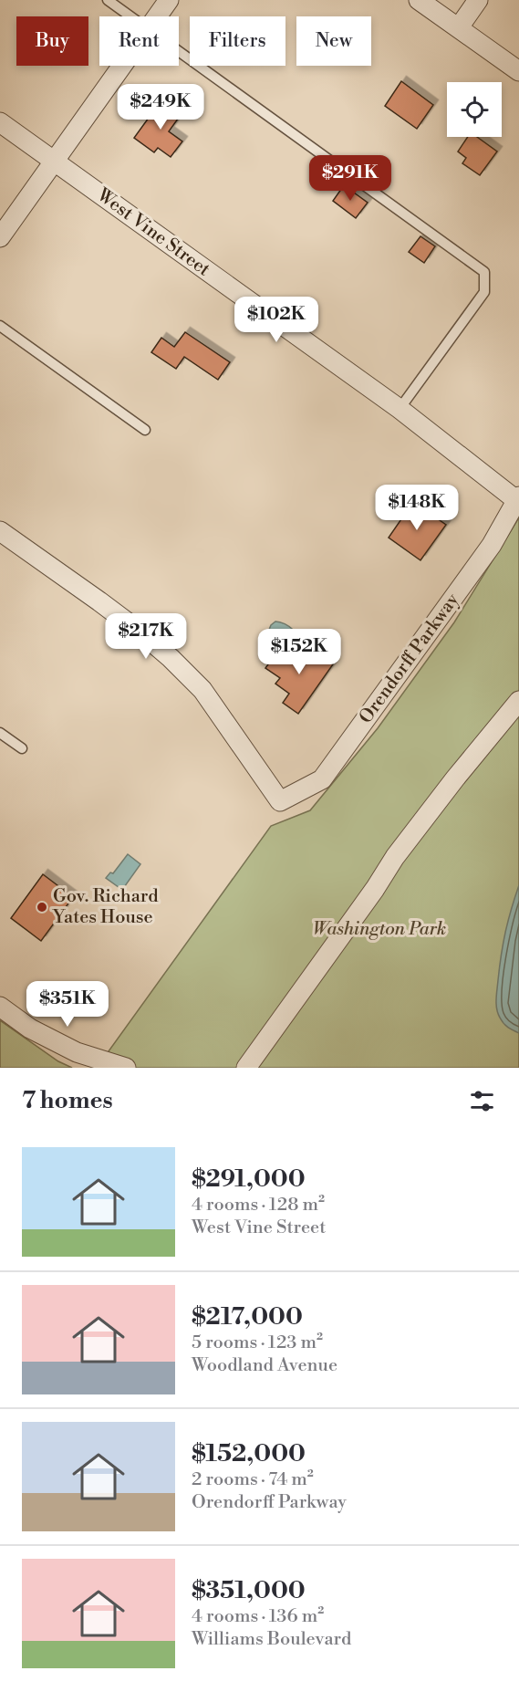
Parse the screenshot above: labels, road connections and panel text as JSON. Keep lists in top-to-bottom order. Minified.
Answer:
{"streets":{"street":["West Vine Street","Orendorff Parkway"]},"crossings":[["West Vine Street","Orendorff Parkway"]],"parks":["Washington Park"],"places":["Gov. Richard Yates House"],"page":{"chip":["Buy","Rent","Filters","New"],"price":["$249K","$291K","$102K","$148K","$217K","$152K","$351K"],"heading":"7 homes","list":[{"name":"$291,000","note":"4 rooms · 128 m² · West Vine Street"},{"name":"$217,000","note":"5 rooms · 123 m² · Woodland Avenue"},{"name":"$152,000","note":"2 rooms · 74 m² · Orendorff Parkway"},{"name":"$351,000","note":"4 rooms · 136 m² · Williams Boulevard"}]}}
